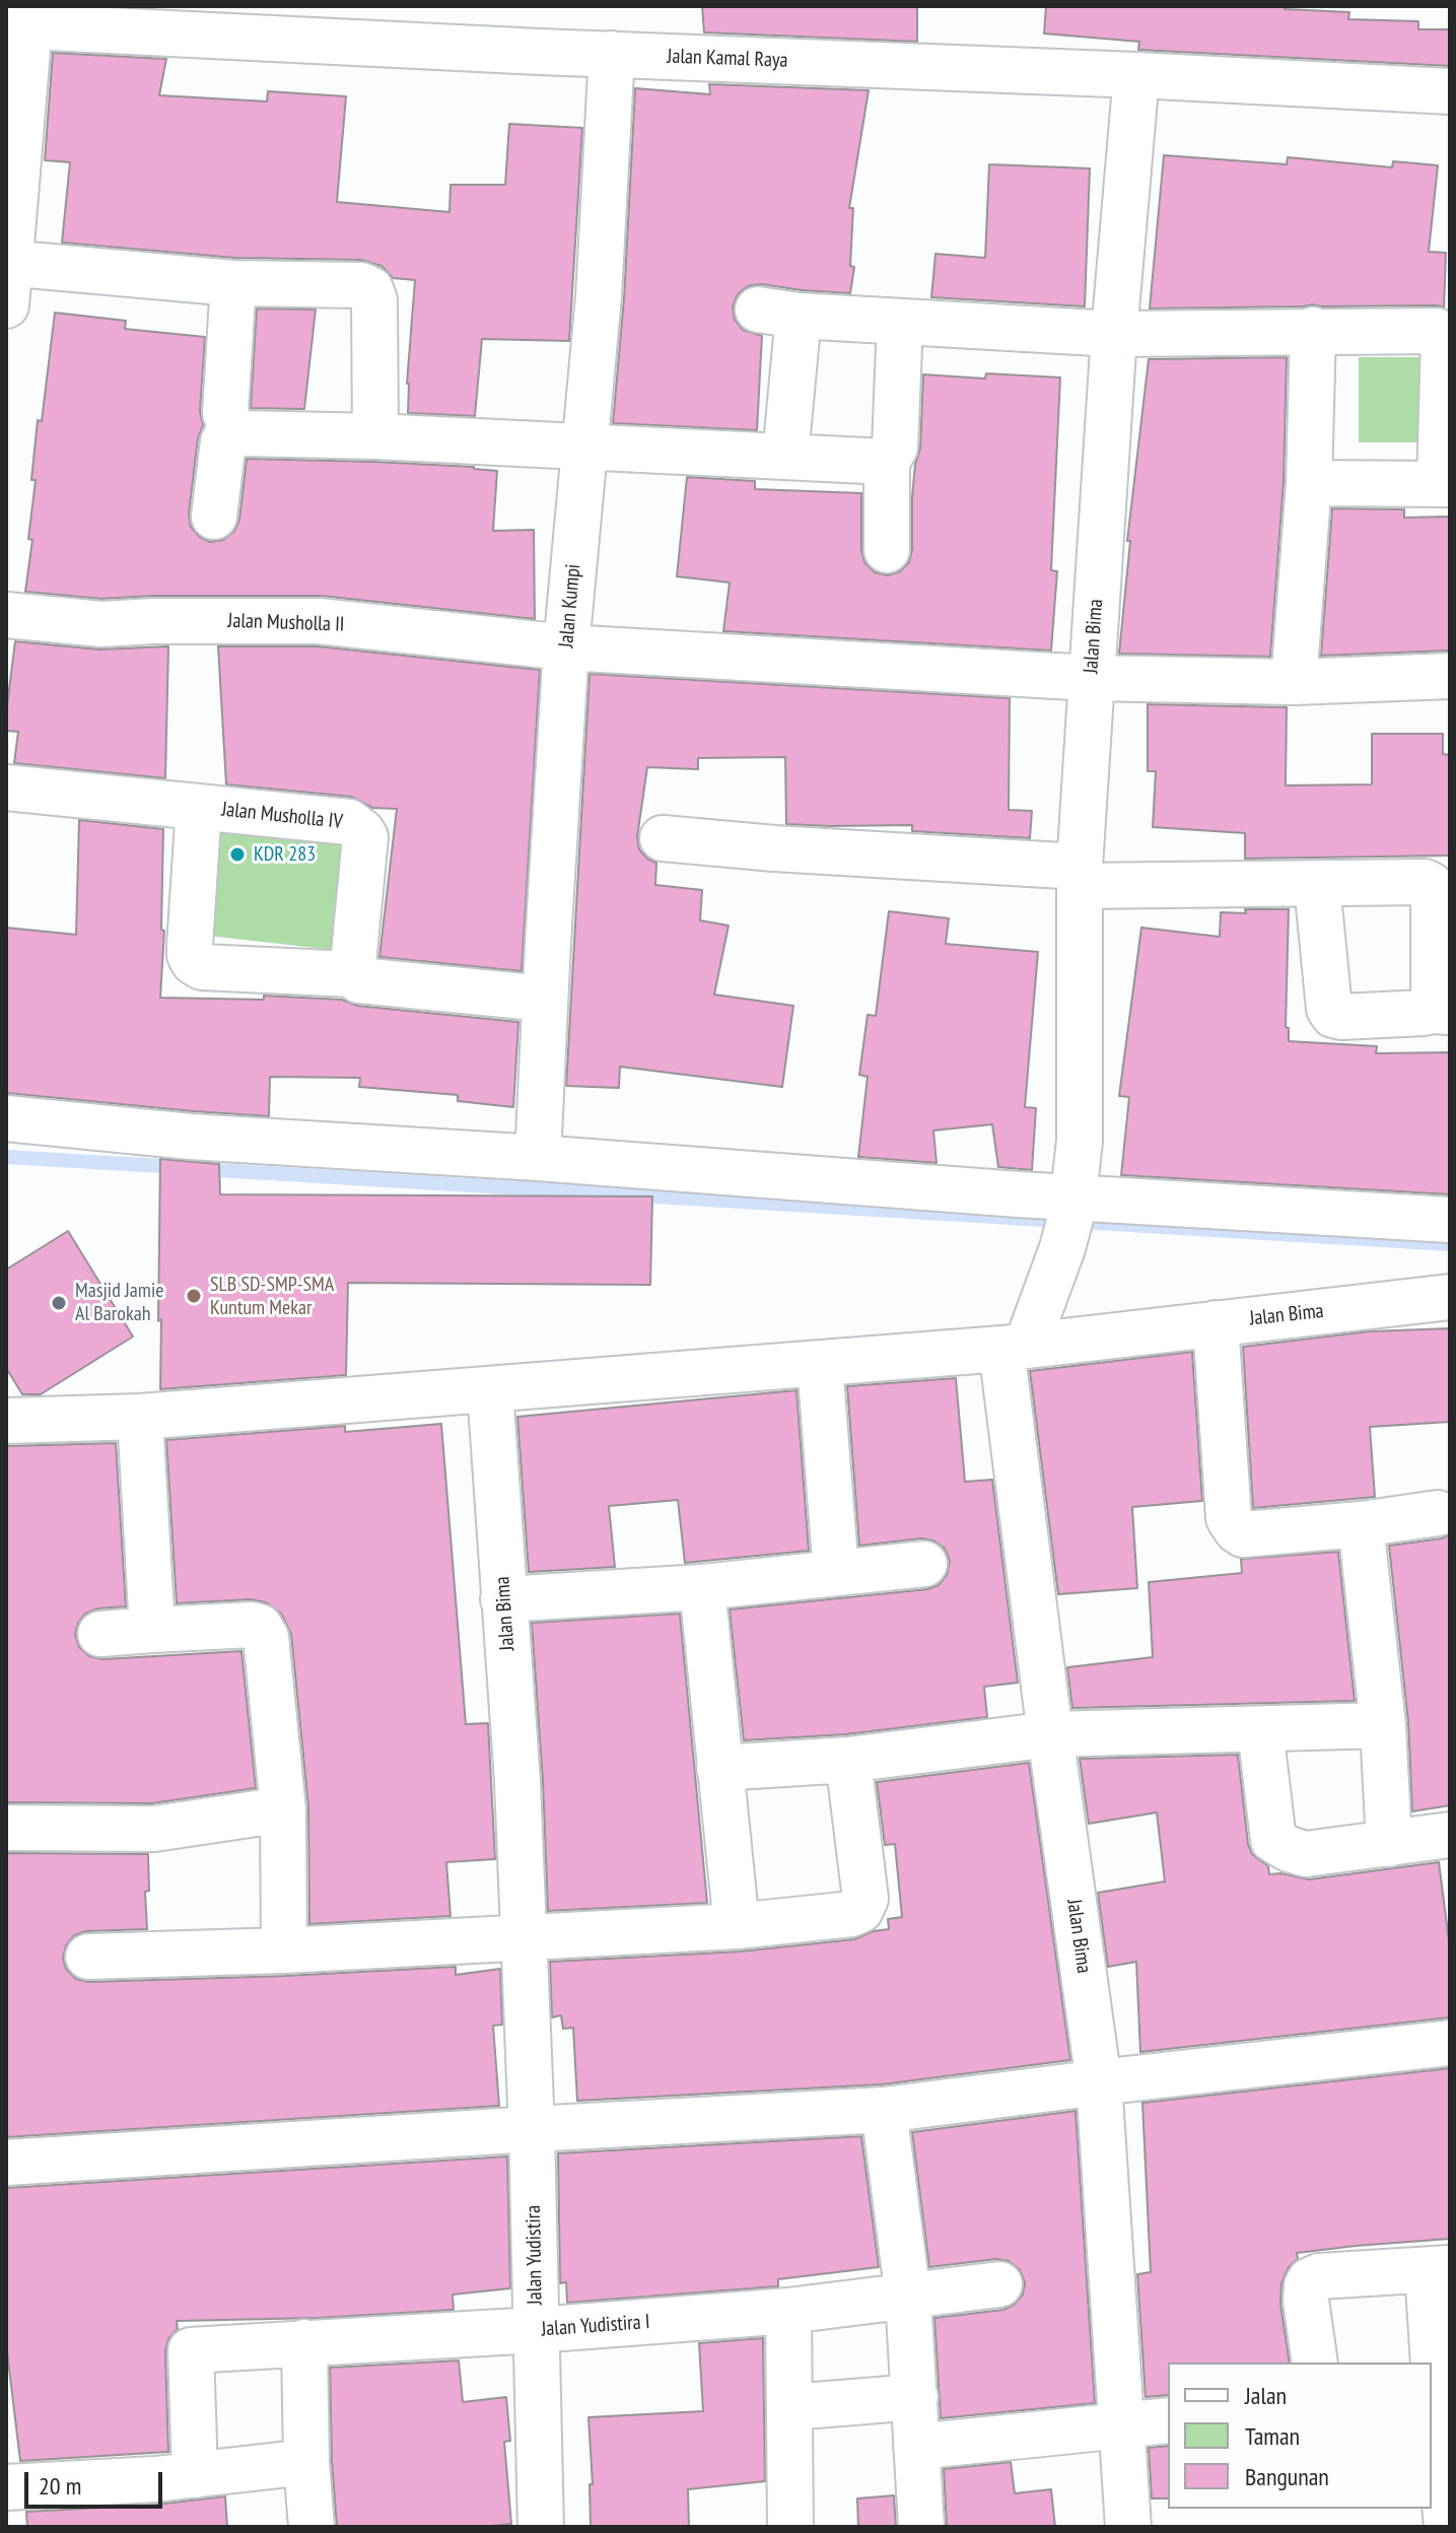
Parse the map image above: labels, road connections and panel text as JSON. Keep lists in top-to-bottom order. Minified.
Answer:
{"streets":{"street":["Jalan Kamal Raya","Jalan Kumpi","Jalan Musholla II","Jalan Bima","Jalan Musholla IV","Jalan Yudistira","Jalan Yudistira I"]},"crossings":[["Jalan Kamal Raya","Jalan Kumpi"],["Jalan Kamal Raya","Jalan Bima"],["Jalan Kumpi","Jalan Musholla II"],["Jalan Musholla II","Jalan Bima"],["Jalan Bima","Jalan Yudistira"],["Jalan Yudistira","Jalan Yudistira I"]],"places":["KDR 283","SLB SD-SMP-SMA Kuntum Mekar","Masjid Jamie Al Barokah"],"legend":["Jalan","Taman","Bangunan"],"scale_bar":"20 m"}
